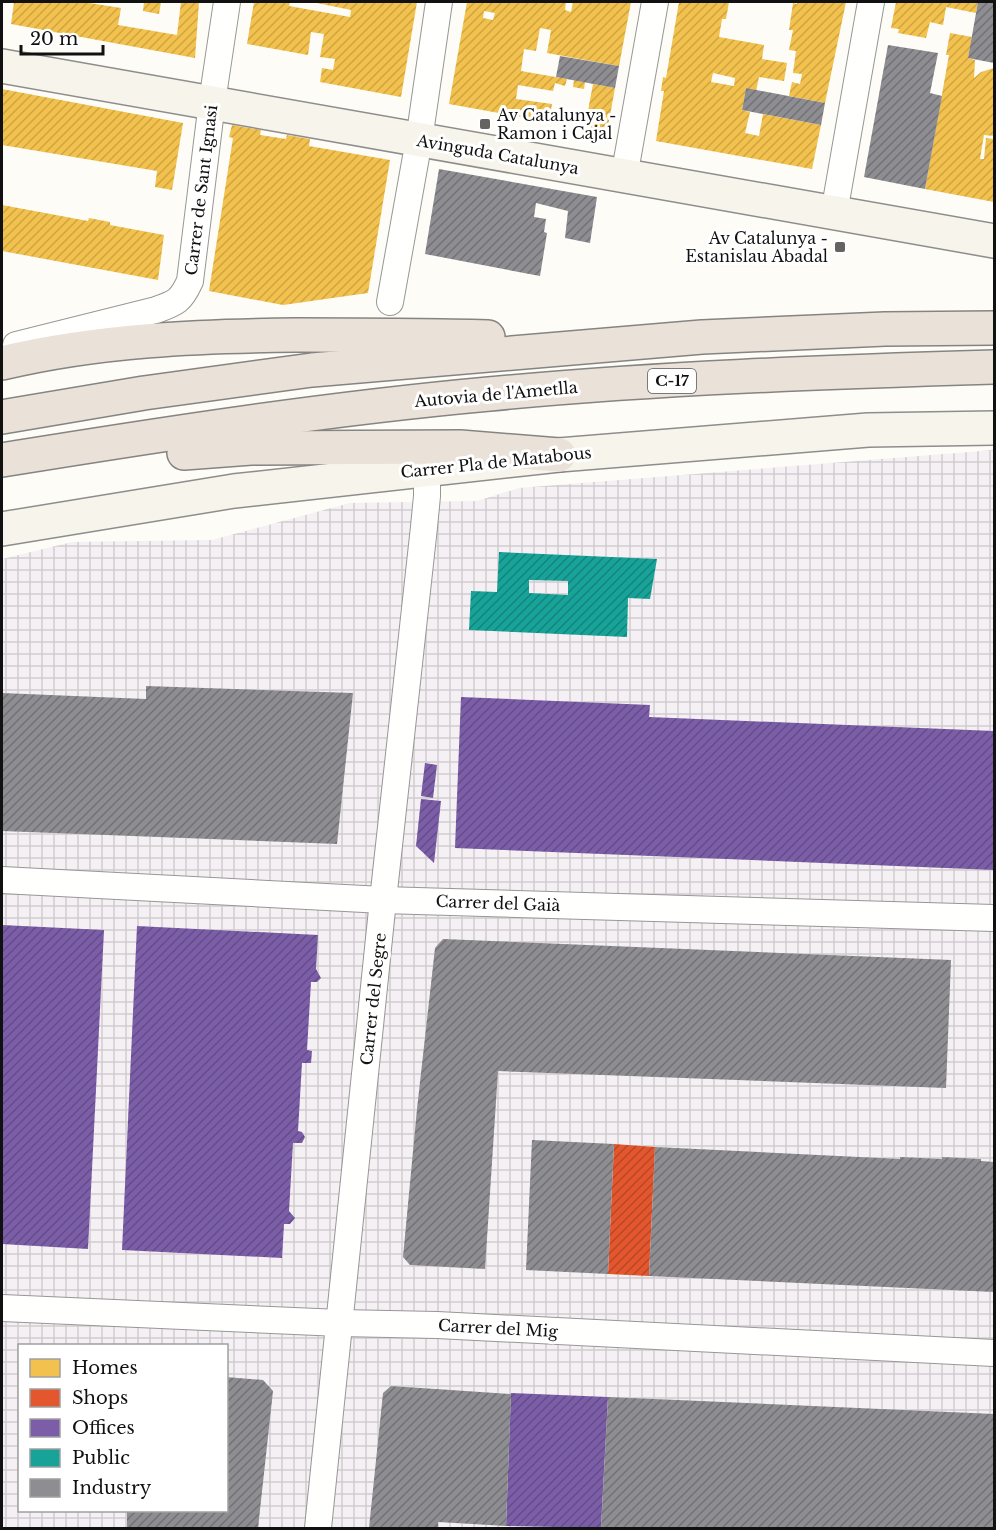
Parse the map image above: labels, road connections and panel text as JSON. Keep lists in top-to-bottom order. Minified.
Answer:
{"streets":{"highway":["C-17","Autovia de l'Ametlla"],"main road":["Avinguda Catalunya","Carrer Pla de Matabous"],"street":["Carrer de Sant Ignasi","Carrer del Gaià","Carrer del Segre","Carrer del Mig"]},"crossings":[["Avinguda Catalunya","Carrer de Sant Ignasi"],["Carrer Pla de Matabous","Carrer del Segre"],["Carrer del Gaià","Carrer del Segre"],["Carrer del Segre","Carrer del Mig"]],"places":{"transit":["Av Catalunya - Ramon i Cajal","Av Catalunya - Estanislau Abadal"]},"legend":["Homes","Shops","Offices","Public","Industry"],"scale_bar":"20 m"}
